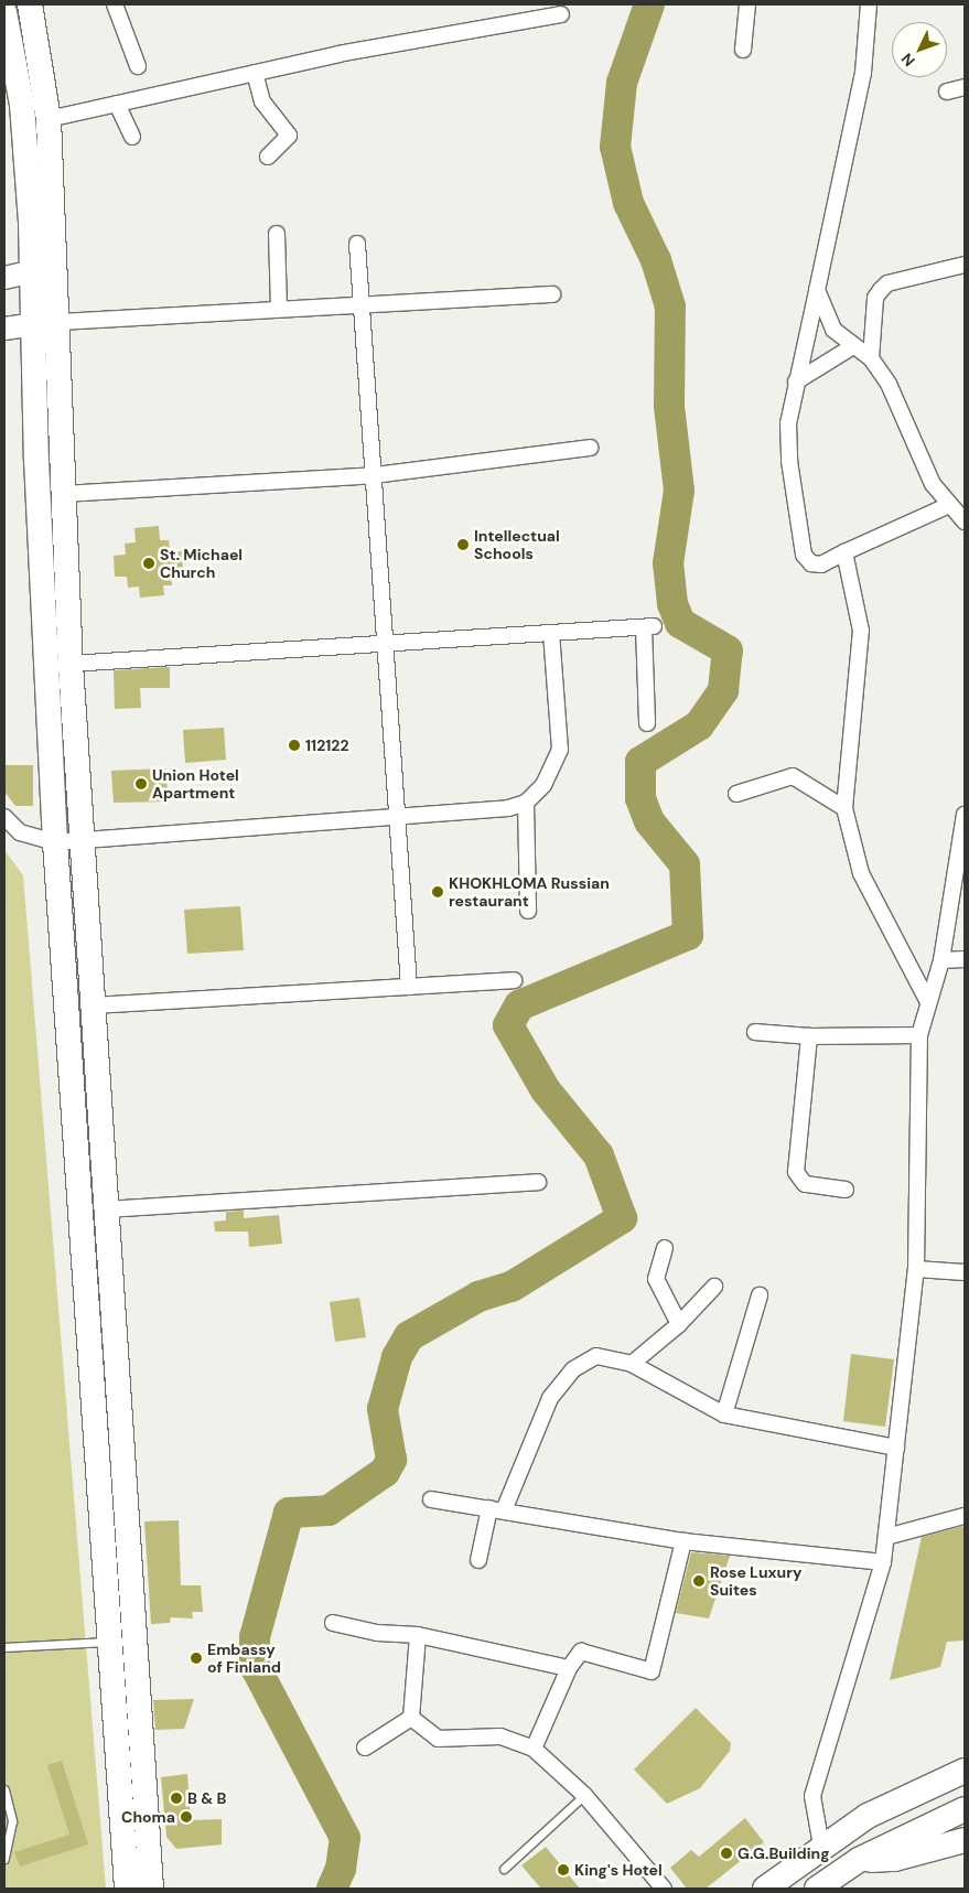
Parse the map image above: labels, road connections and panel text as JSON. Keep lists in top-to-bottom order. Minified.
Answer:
{"places":["Intellectual Schools","St. Michael Church","112122","Union Hotel Apartment","KHOKHLOMA Russian restaurant","Rose Luxury Suites","Embassy of Finland","B & B","Choma","G.G.Building","King's Hotel"],"north":"bottom left"}
